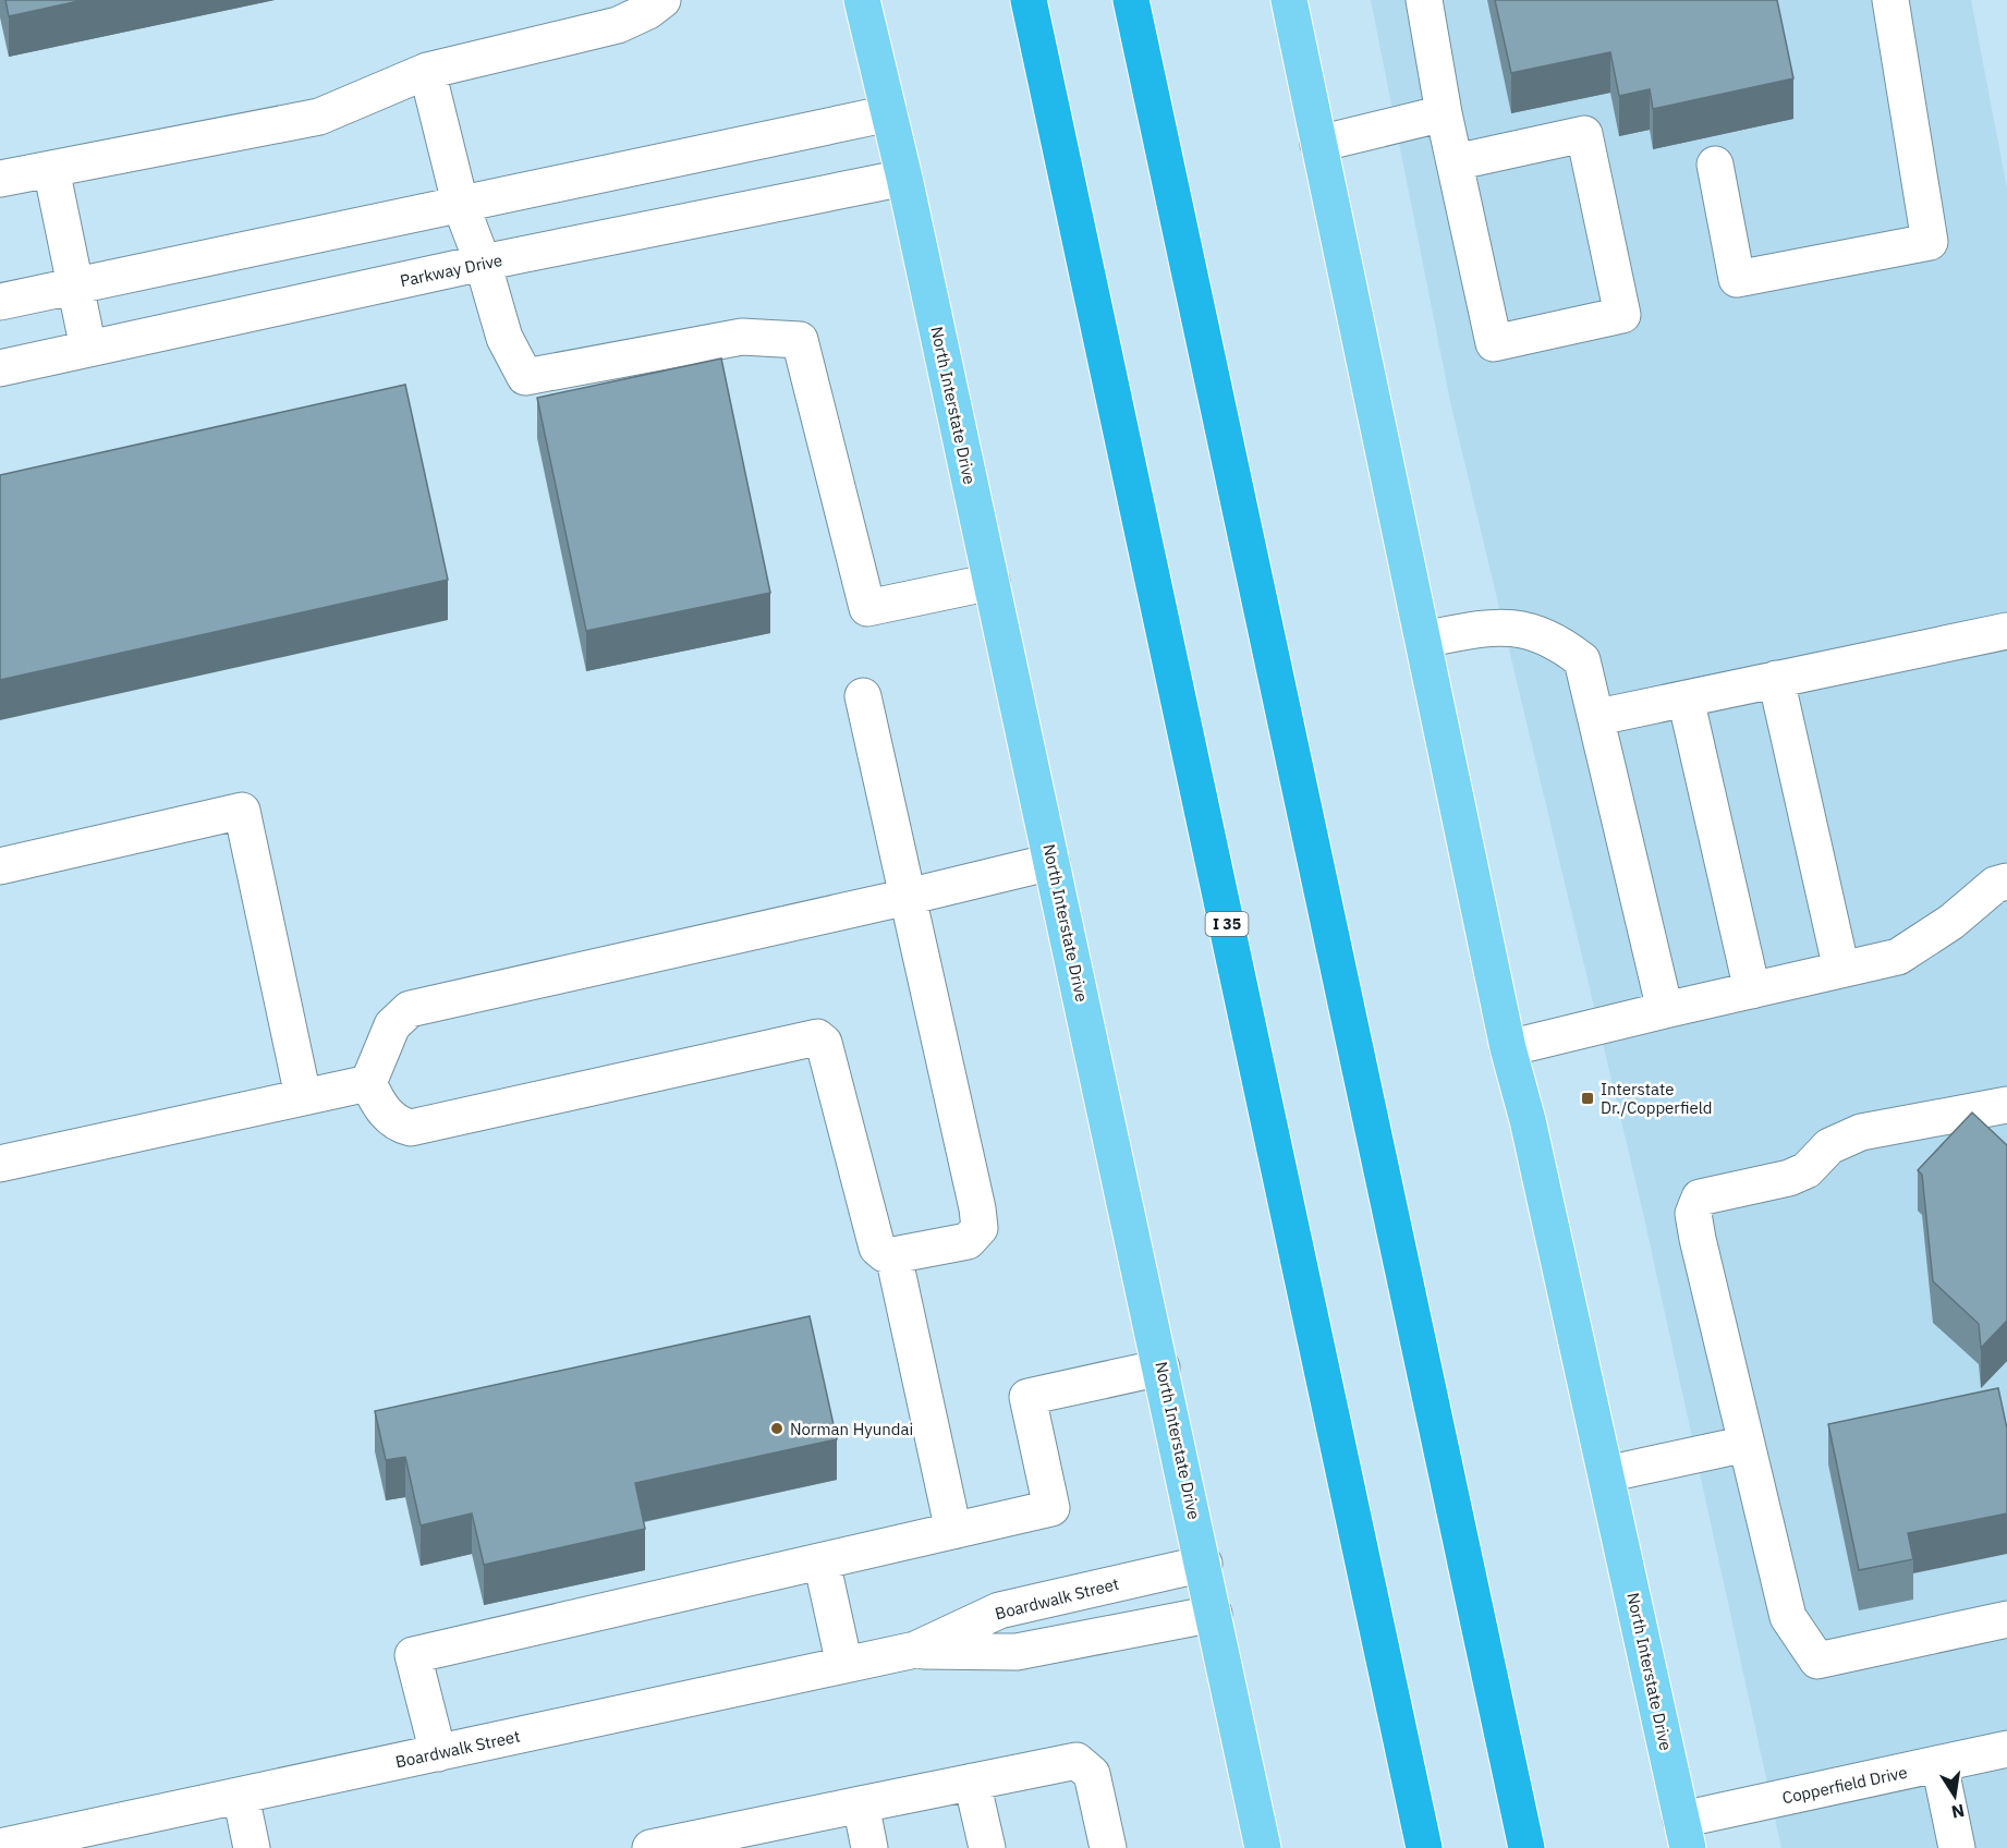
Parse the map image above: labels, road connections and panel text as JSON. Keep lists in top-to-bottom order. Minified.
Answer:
{"streets":{"highway":["I 35"],"main road":["North Interstate Drive"],"street":["Parkway Drive","Boardwalk Street","Copperfield Drive"]},"crossings":[["Parkway Drive","North Interstate Drive"],["North Interstate Drive","Boardwalk Street"],["North Interstate Drive","Copperfield Drive"]],"places":{"transit":["Interstate Dr./Copperfield"],"other":["Norman Hyundai"]},"north":"bottom"}
